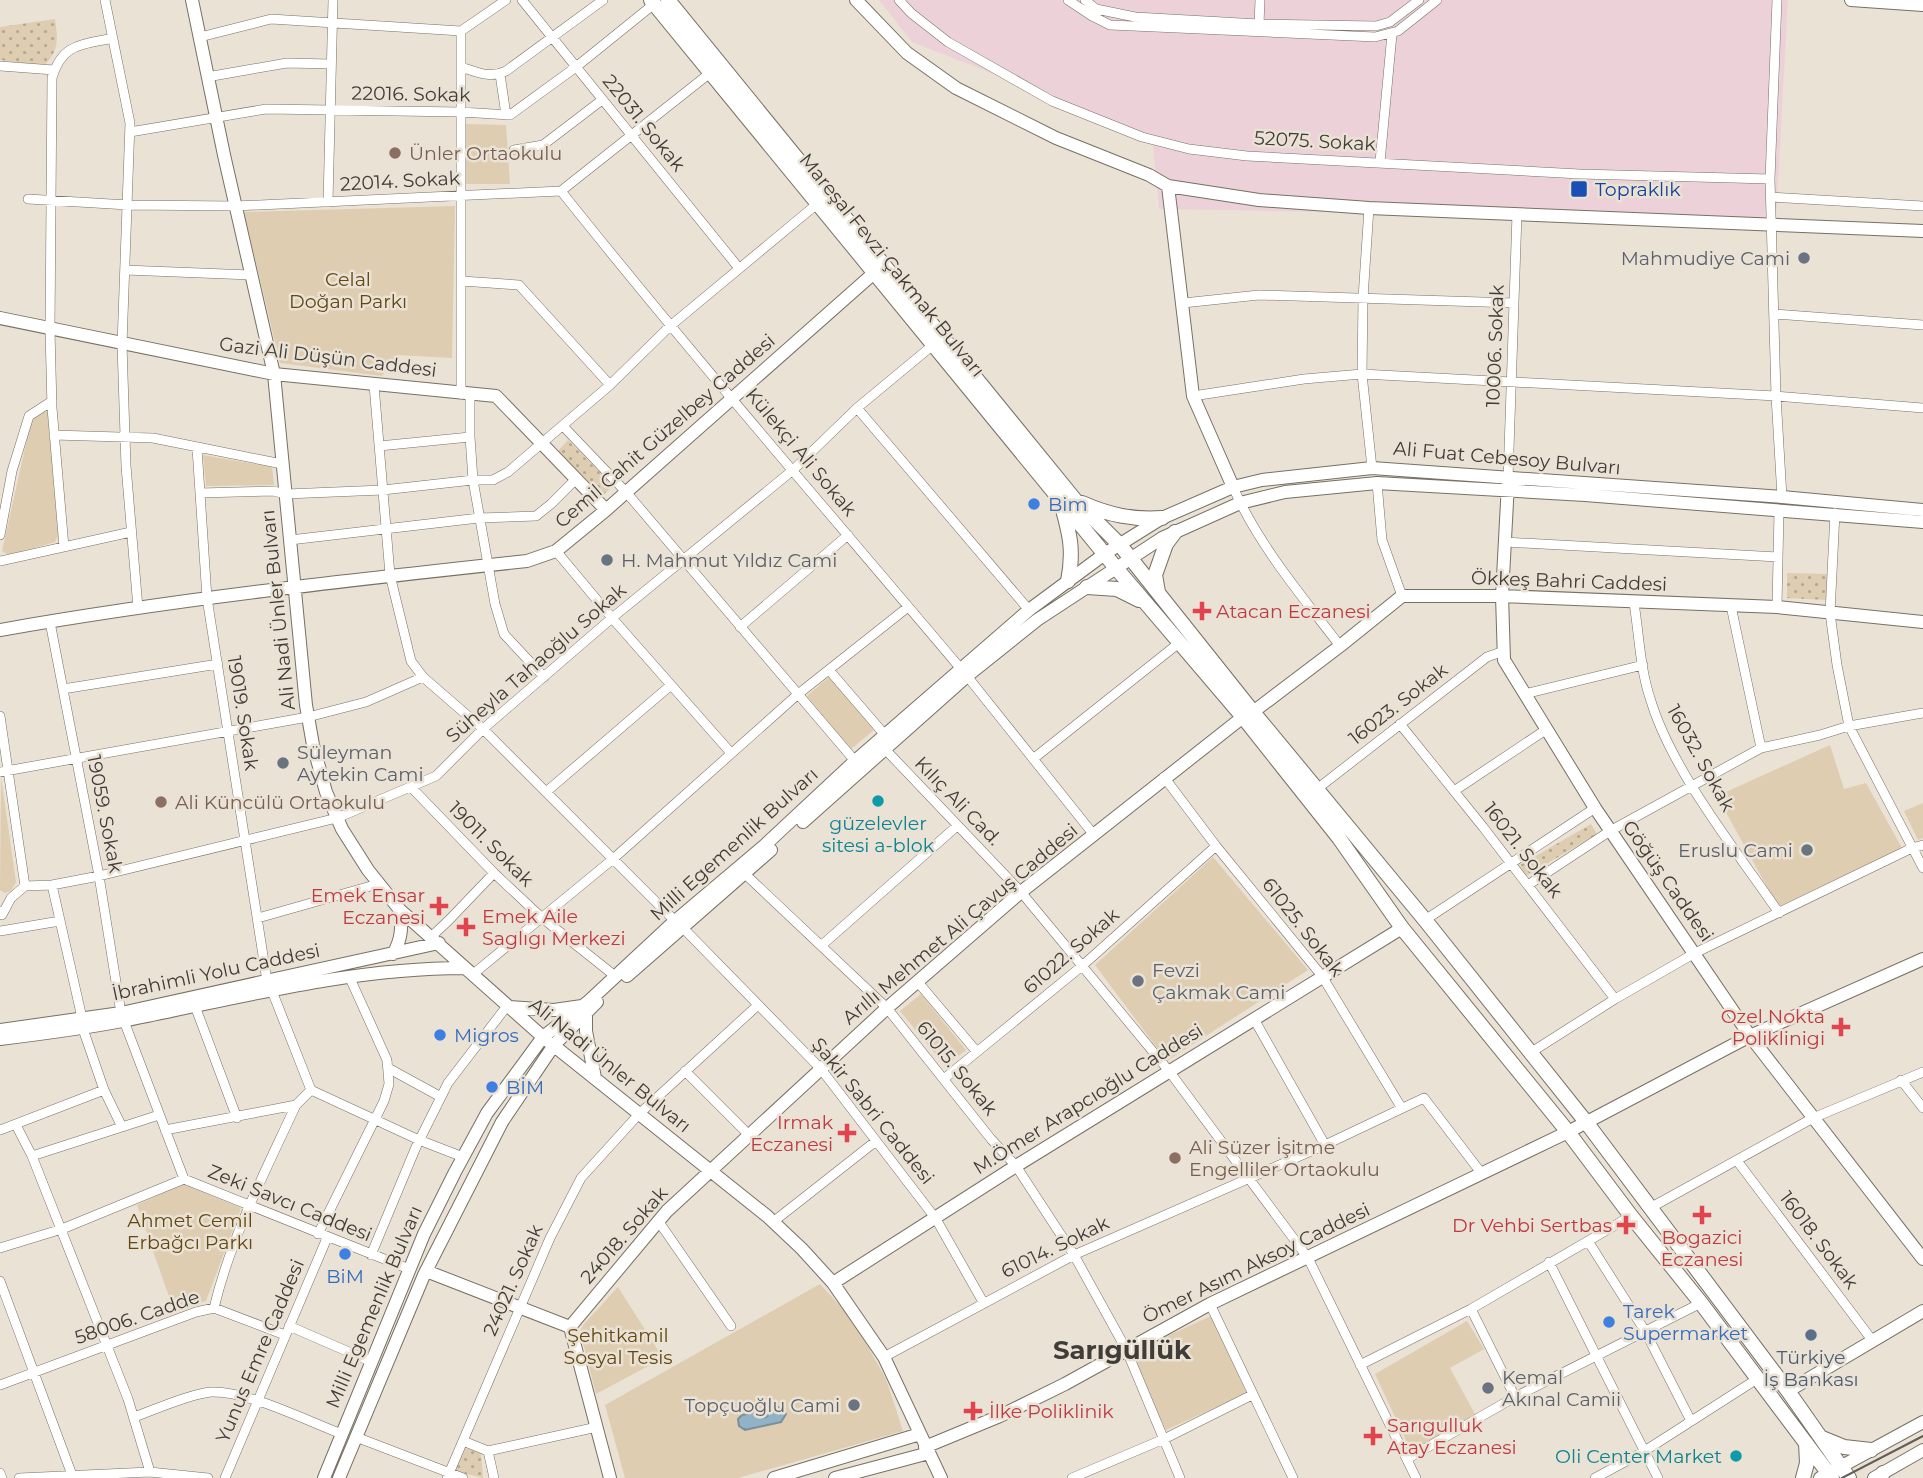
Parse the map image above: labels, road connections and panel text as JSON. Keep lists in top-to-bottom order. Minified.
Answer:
{"streets":{"main road":["Mareşal Fevzi Çakmak Bulvarı"],"street":["22016. Sokak","22031. Sokak","52075. Sokak","22014. Sokak","10006. Sokak","Gazi Ali Düşün Caddesi","Cemil Cahit Güzelbey Caddesi","Külekçi Ali Sokak","Ali Fuat Cebesoy Bulvarı","Ökkeş Bahri Caddesi","Ali Nadi Ünler Bulvarı","Süheyla Tahaoğlu Sokak","16023. Sokak","19019. Sokak","16032. Sokak","Kılıç Ali Cad.","19059. Sokak","19011. Sokak","Milli Egemenlik Bulvarı","16021. Sokak","Göğüş Caddesi","Arıllı Mehmet Ali Çavuş Caddesi","61025. Sokak","61022. Sokak","İbrahimli Yolu Caddesi","61015. Sokak","M.Ömer Arapcıoğlu Caddesi","Şakir Sabri Caddesi","Zeki Savcı Caddesi","24018. Sokak","16018. Sokak","61014. Sokak","Ömer Asım Aksoy Caddesi","24021. Sokak","58006. Cadde","Yunus Emre Caddesi"]},"crossings":[["22016. Sokak","Ali Nadi Ünler Bulvarı"],["22014. Sokak","Külekçi Ali Sokak"],["22014. Sokak","Ali Nadi Ünler Bulvarı"],["Mareşal Fevzi Çakmak Bulvarı","Cemil Cahit Güzelbey Caddesi"],["Mareşal Fevzi Çakmak Bulvarı","Ali Fuat Cebesoy Bulvarı"],["Mareşal Fevzi Çakmak Bulvarı","Süheyla Tahaoğlu Sokak"],["Mareşal Fevzi Çakmak Bulvarı","Milli Egemenlik Bulvarı"],["Mareşal Fevzi Çakmak Bulvarı","Arıllı Mehmet Ali Çavuş Caddesi"],["10006. Sokak","Ali Fuat Cebesoy Bulvarı"],["10006. Sokak","Milli Egemenlik Bulvarı"],["10006. Sokak","Göğüş Caddesi"],["Gazi Ali Düşün Caddesi","Cemil Cahit Güzelbey Caddesi"],["Gazi Ali Düşün Caddesi","Ali Nadi Ünler Bulvarı"],["Cemil Cahit Güzelbey Caddesi","Külekçi Ali Sokak"],["Cemil Cahit Güzelbey Caddesi","Ali Nadi Ünler Bulvarı"],["Cemil Cahit Güzelbey Caddesi","19019. Sokak"],["Cemil Cahit Güzelbey Caddesi","19059. Sokak"],["Külekçi Ali Sokak","Süheyla Tahaoğlu Sokak"],["Külekçi Ali Sokak","Milli Egemenlik Bulvarı"],["Külekçi Ali Sokak","Arıllı Mehmet Ali Çavuş Caddesi"],["Ali Fuat Cebesoy Bulvarı","Milli Egemenlik Bulvarı"],["Ali Fuat Cebesoy Bulvarı","Göğüş Caddesi"],["Ökkeş Bahri Caddesi","16032. Sokak"],["Ökkeş Bahri Caddesi","Göğüş Caddesi"],["Ali Nadi Ünler Bulvarı","Süheyla Tahaoğlu Sokak"],["Ali Nadi Ünler Bulvarı","Milli Egemenlik Bulvarı"],["Ali Nadi Ünler Bulvarı","Arıllı Mehmet Ali Çavuş Caddesi"],["Ali Nadi Ünler Bulvarı","İbrahimli Yolu Caddesi"],["Ali Nadi Ünler Bulvarı","M.Ömer Arapcıoğlu Caddesi"],["Ali Nadi Ünler Bulvarı","24018. Sokak"],["Ali Nadi Ünler Bulvarı","61014. Sokak"],["Ali Nadi Ünler Bulvarı","Ömer Asım Aksoy Caddesi"],["Ali Nadi Ünler Bulvarı","24021. Sokak"],["Süheyla Tahaoğlu Sokak","19019. Sokak"],["Süheyla Tahaoğlu Sokak","19059. Sokak"],["Süheyla Tahaoğlu Sokak","19011. Sokak"],["Süheyla Tahaoğlu Sokak","Şakir Sabri Caddesi"],["16023. Sokak","16021. Sokak"],["16023. Sokak","Göğüş Caddesi"],["19019. Sokak","İbrahimli Yolu Caddesi"],["Kılıç Ali Cad.","Milli Egemenlik Bulvarı"],["Kılıç Ali Cad.","Arıllı Mehmet Ali Çavuş Caddesi"],["Kılıç Ali Cad.","61022. Sokak"],["Kılıç Ali Cad.","M.Ömer Arapcıoğlu Caddesi"],["Kılıç Ali Cad.","61014. Sokak"],["Kılıç Ali Cad.","Ömer Asım Aksoy Caddesi"],["19059. Sokak","İbrahimli Yolu Caddesi"],["19059. Sokak","Zeki Savcı Caddesi"],["19011. Sokak","Milli Egemenlik Bulvarı"],["Milli Egemenlik Bulvarı","Göğüş Caddesi"],["Milli Egemenlik Bulvarı","61015. Sokak"],["Milli Egemenlik Bulvarı","Şakir Sabri Caddesi"],["Milli Egemenlik Bulvarı","Zeki Savcı Caddesi"],["Göğüş Caddesi","Ömer Asım Aksoy Caddesi"],["Arıllı Mehmet Ali Çavuş Caddesi","61025. Sokak"],["Arıllı Mehmet Ali Çavuş Caddesi","61015. Sokak"],["Arıllı Mehmet Ali Çavuş Caddesi","Şakir Sabri Caddesi"],["Arıllı Mehmet Ali Çavuş Caddesi","24018. Sokak"],["61025. Sokak","61022. Sokak"],["61025. Sokak","M.Ömer Arapcıoğlu Caddesi"],["61025. Sokak","61014. Sokak"],["61022. Sokak","61015. Sokak"],["61015. Sokak","M.Ömer Arapcıoğlu Caddesi"],["61015. Sokak","61014. Sokak"],["61015. Sokak","Ömer Asım Aksoy Caddesi"],["M.Ömer Arapcıoğlu Caddesi","Şakir Sabri Caddesi"],["Şakir Sabri Caddesi","61014. Sokak"],["Şakir Sabri Caddesi","24021. Sokak"],["Zeki Savcı Caddesi","Yunus Emre Caddesi"],["58006. Cadde","Yunus Emre Caddesi"]],"districts":["Sarıgüllük"],"parks":["Celal Doğan Parkı","Ahmet Cemil Erbağcı Parkı","Şehitkamil Sosyal Tesis"],"places":{"other":["Ünler Ortaokulu","Mahmudiye Cami","Bim","H. Mahmut Yıldız Cami","Süleyman Aytekin Cami","güzelevler sitesi a-blok","Ali Küncülü Ortaokulu","Eruslu Cami","Fevzi Çakmak Cami","Migros","BİM","Ali Süzer İşitme Engelliler Ortaokulu","BiM","Tarek Supermarket","Türkiye İş Bankası","Kemal Akınal Camii","Topçuoğlu Cami","Oli Center Market"],"transit":["Topraklık"],"health":["Atacan Eczanesi","Emek Ensar Eczanesi","Emek Aile Saglıgı Merkezi","Ozel Nokta Poliklinigi","Irmak Eczanesi","Bogazici Eczanesi","Dr Vehbi Sertbas","İlke Poliklinik","Sarıgulluk Atay Eczanesi"]}}
